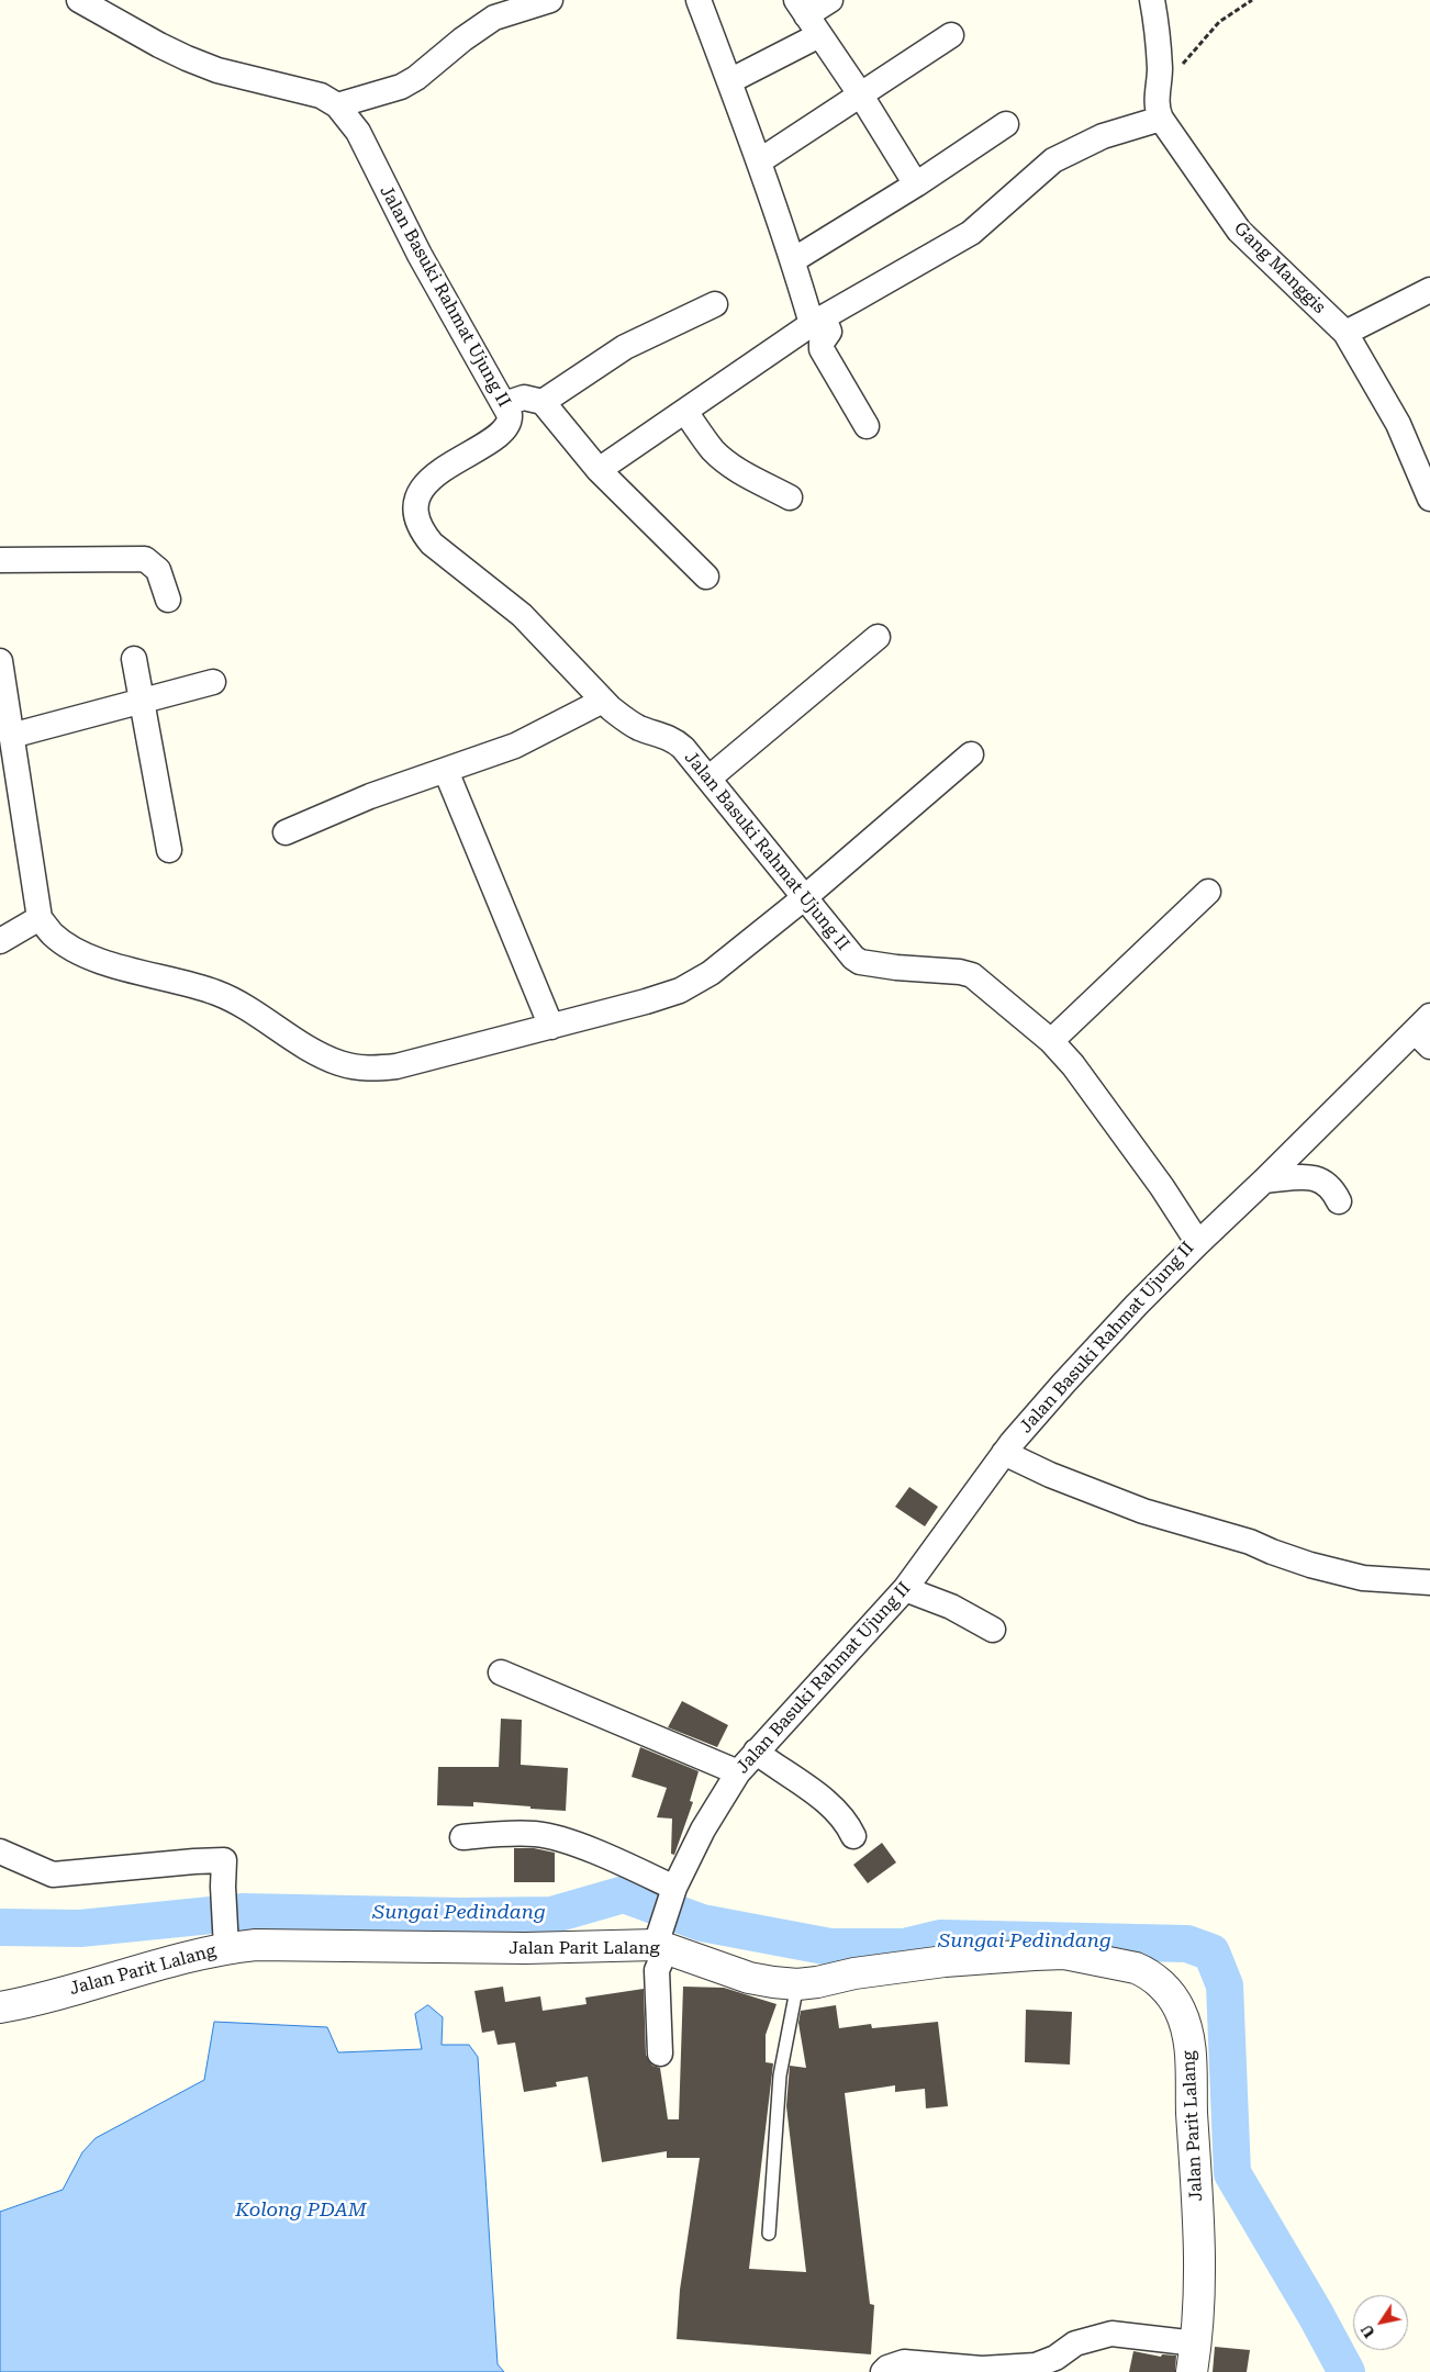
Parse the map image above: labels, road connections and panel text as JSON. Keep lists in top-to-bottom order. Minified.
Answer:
{"streets":{"street":["Gang Manggis","Jalan Basuki Rahmat Ujung II","Jalan Parit Lalang"]},"crossings":[["Jalan Basuki Rahmat Ujung II","Jalan Parit Lalang"]],"water":["Sungai Pedindang","Kolong PDAM"],"north":"bottom left"}
